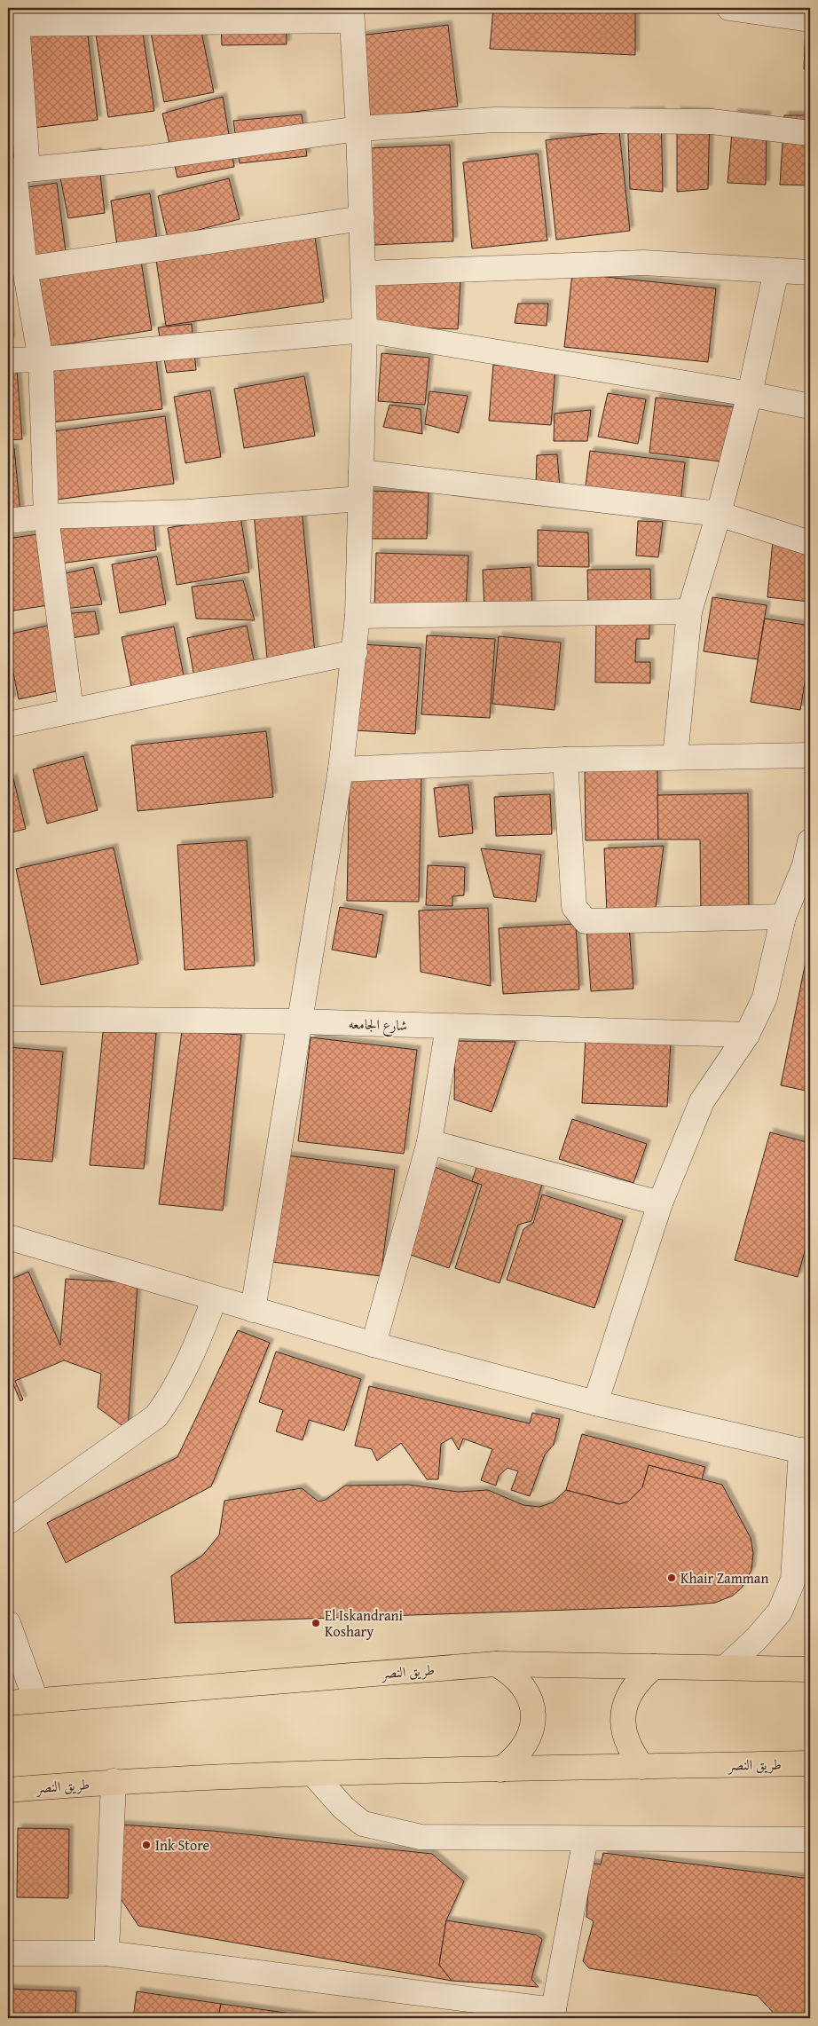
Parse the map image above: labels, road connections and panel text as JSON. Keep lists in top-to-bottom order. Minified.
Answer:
{"streets":{"main road":["طريق النصر"],"street":["شارع الجامعه"]},"places":["Khair Zamman","El Iskandrani Koshary","Ink Store"]}
